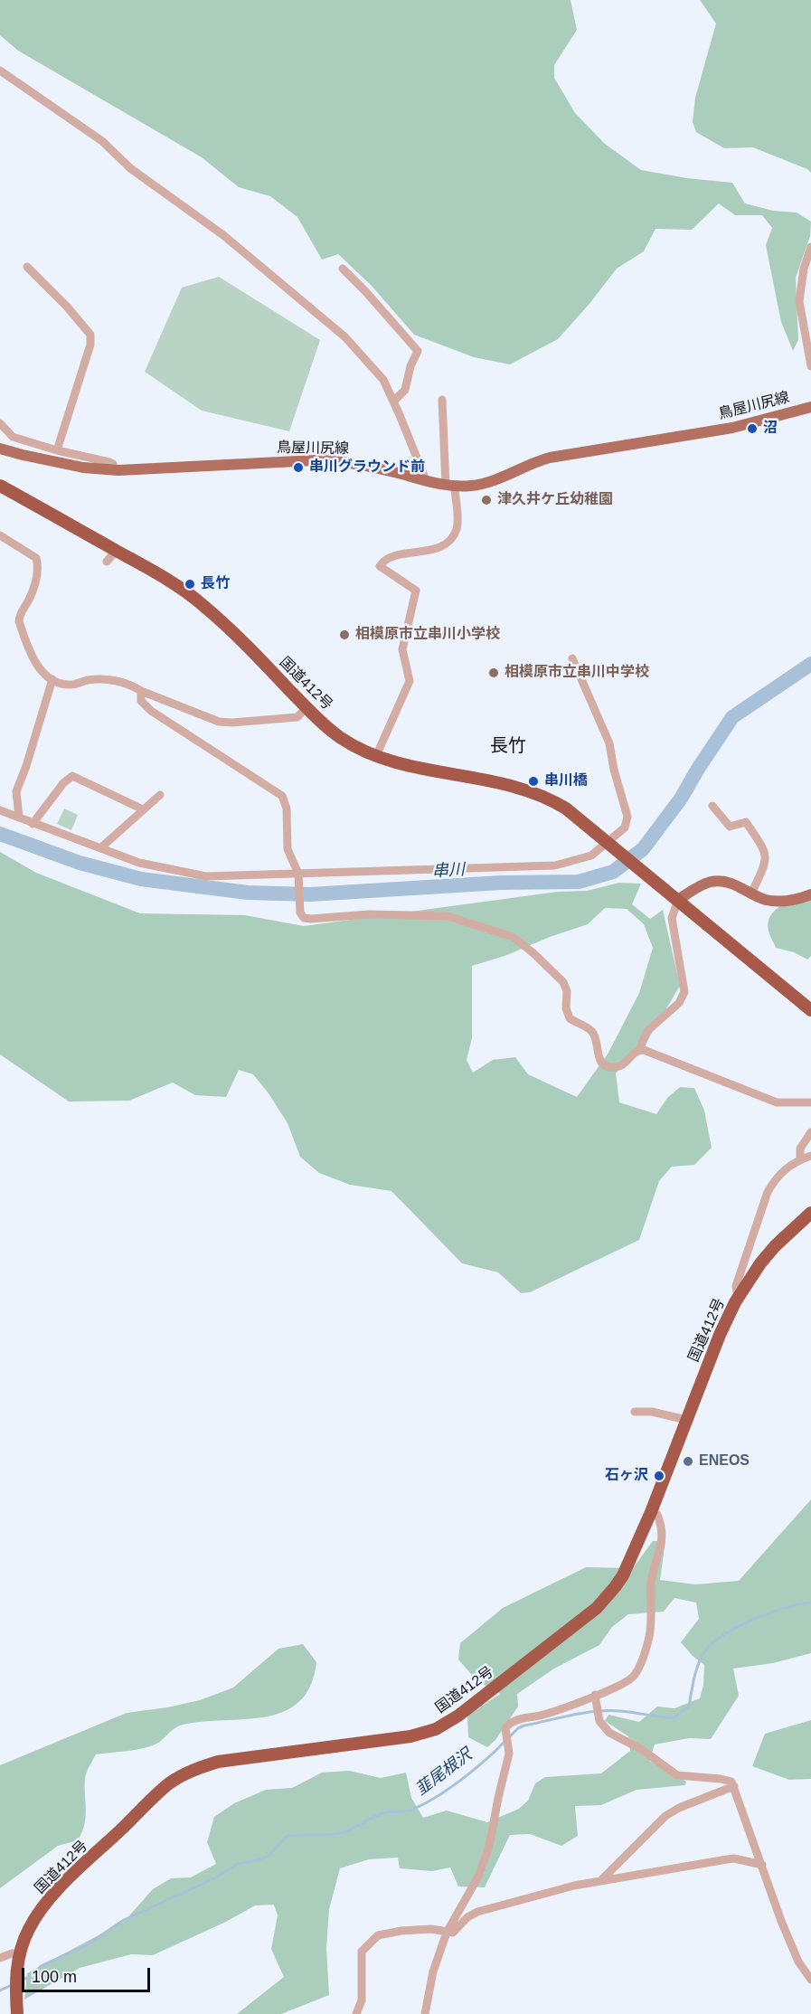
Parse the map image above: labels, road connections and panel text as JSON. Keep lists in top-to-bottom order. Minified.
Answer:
{"streets":{"highway":["国道412号"],"main road":["鳥屋川尻線"]},"districts":["長竹"],"water":["串川","韮尾根沢"],"places":["沼","串川グラウンド前","津久井ケ丘幼稚園","長竹","相模原市立串川小学校","相模原市立串川中学校","串川橋","ENEOS","石ヶ沢"],"scale_bar":"100 m"}
